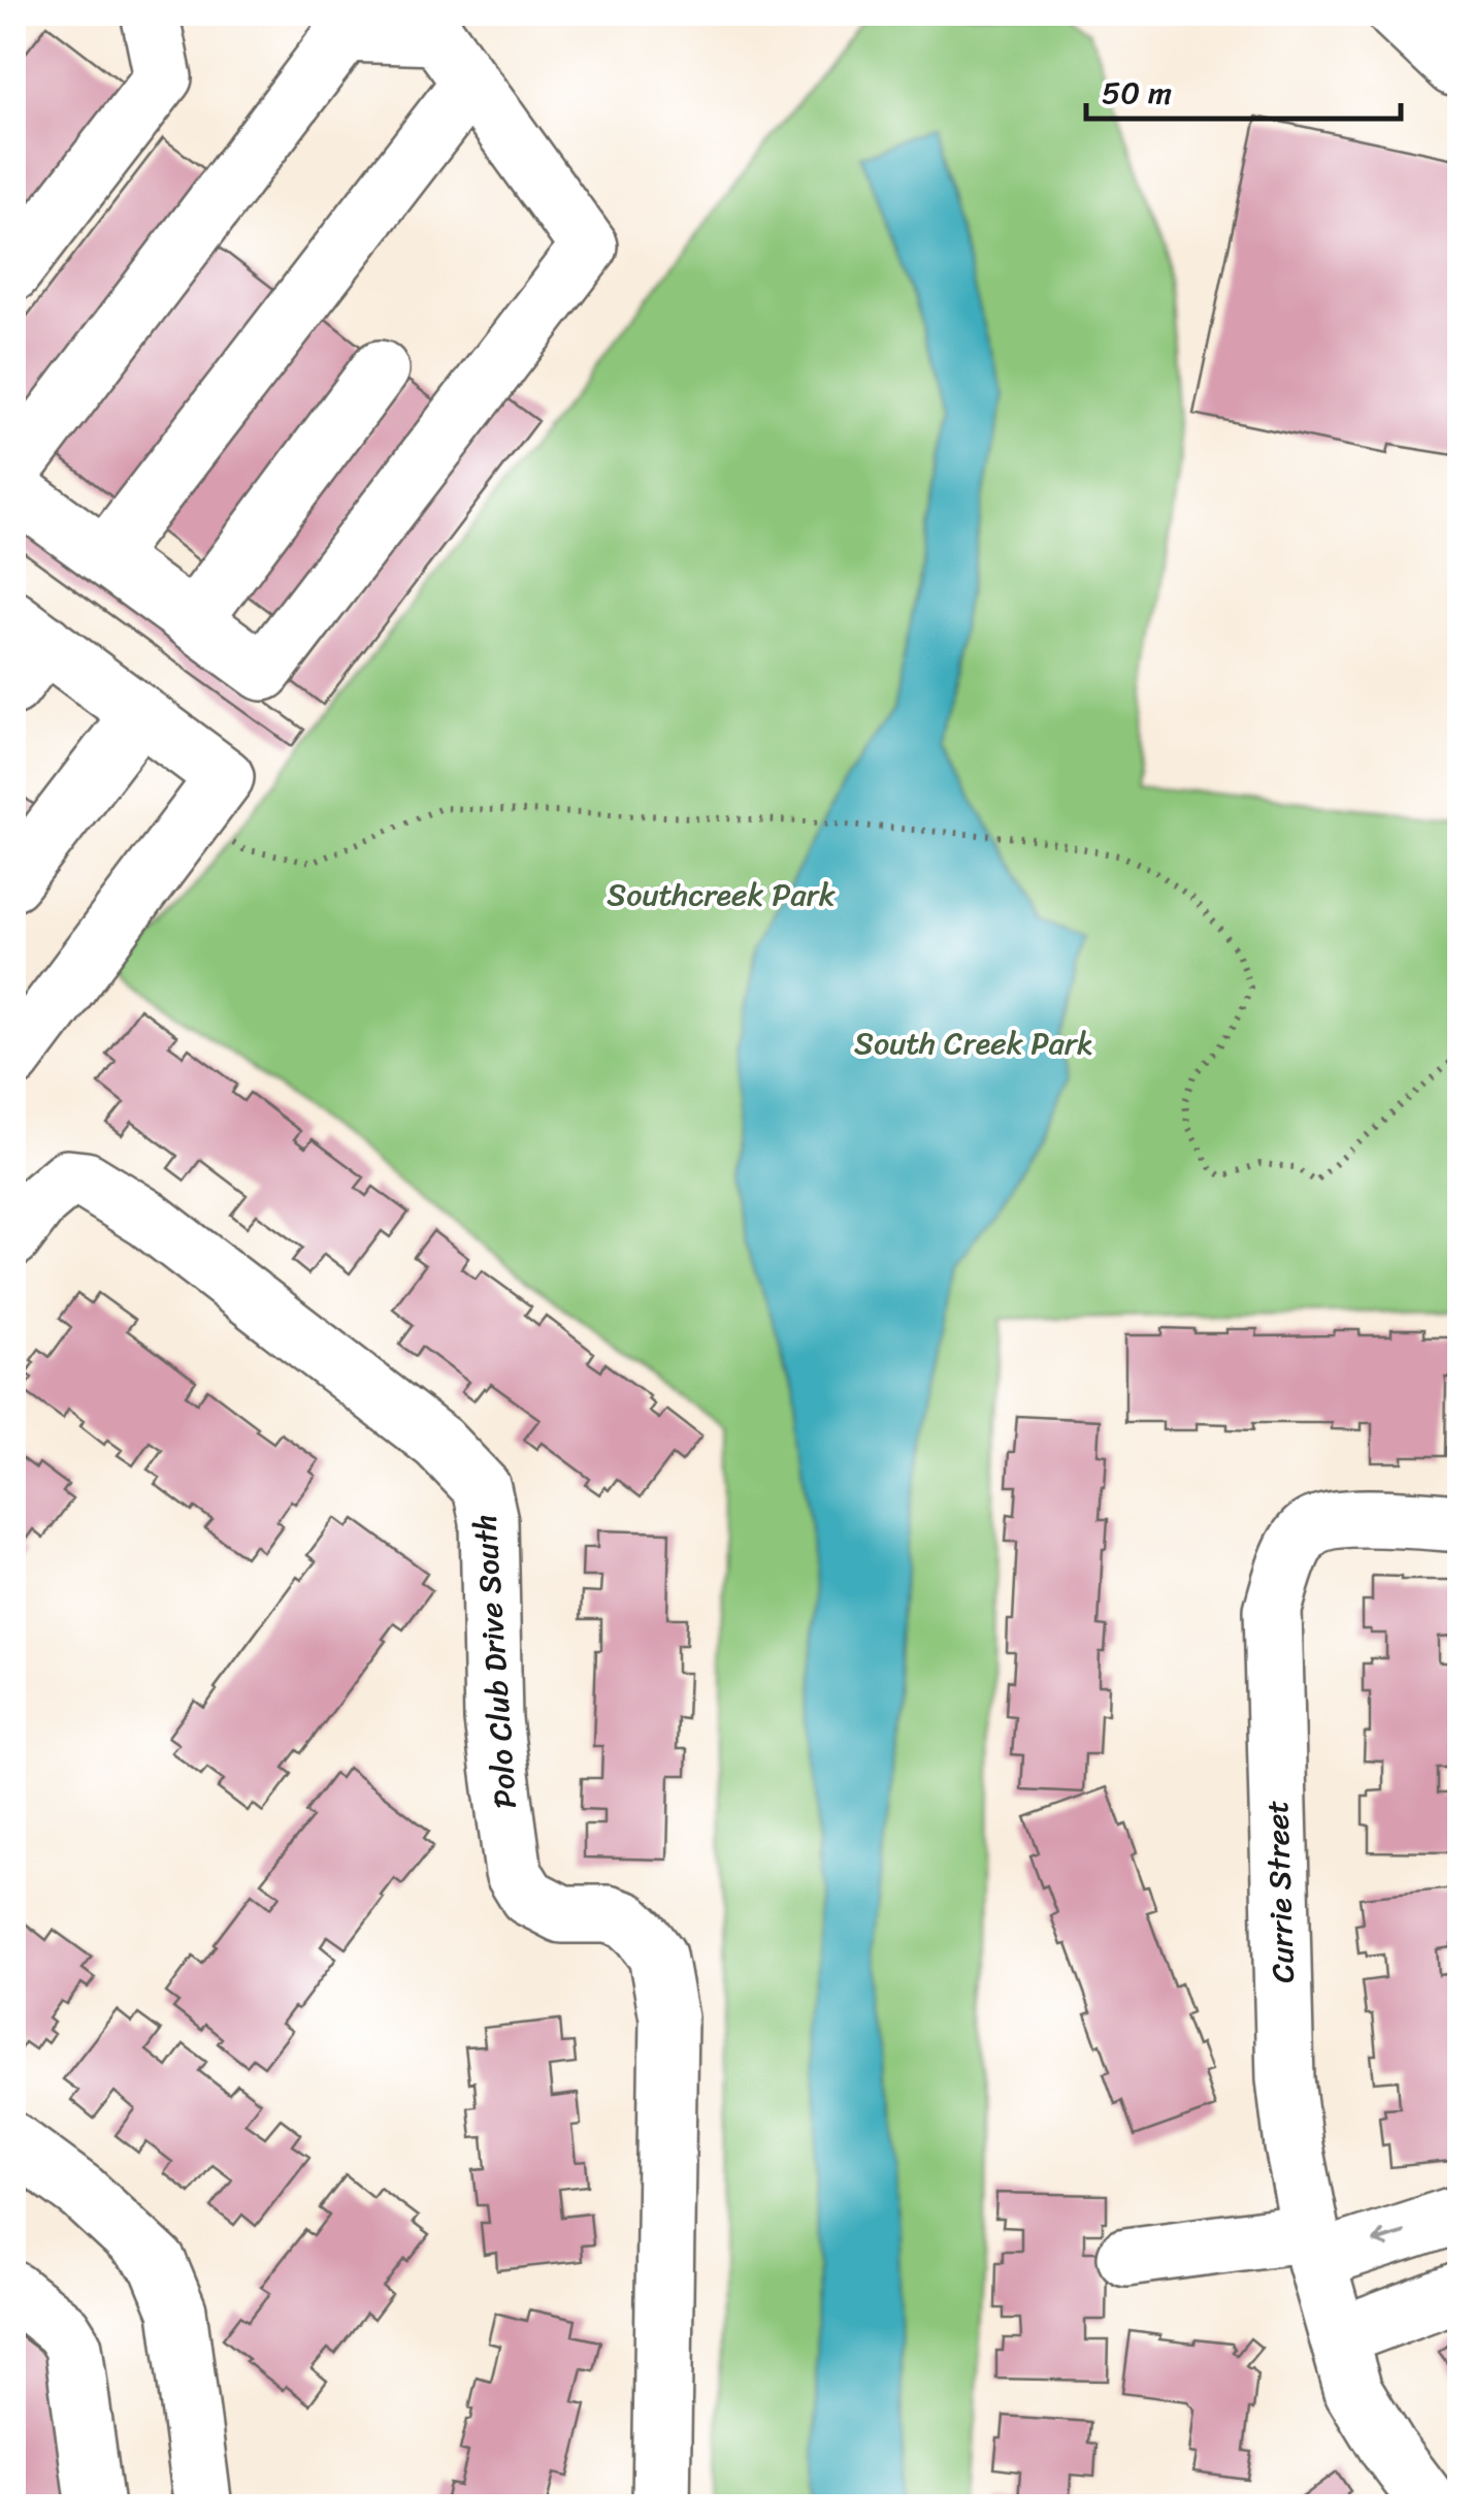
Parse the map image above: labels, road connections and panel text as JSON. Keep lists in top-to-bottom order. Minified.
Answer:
{"streets":{"street":["Polo Club Drive South","Currie Street"]},"parks":["Southcreek Park","South Creek Park"],"scale_bar":"50 m"}
